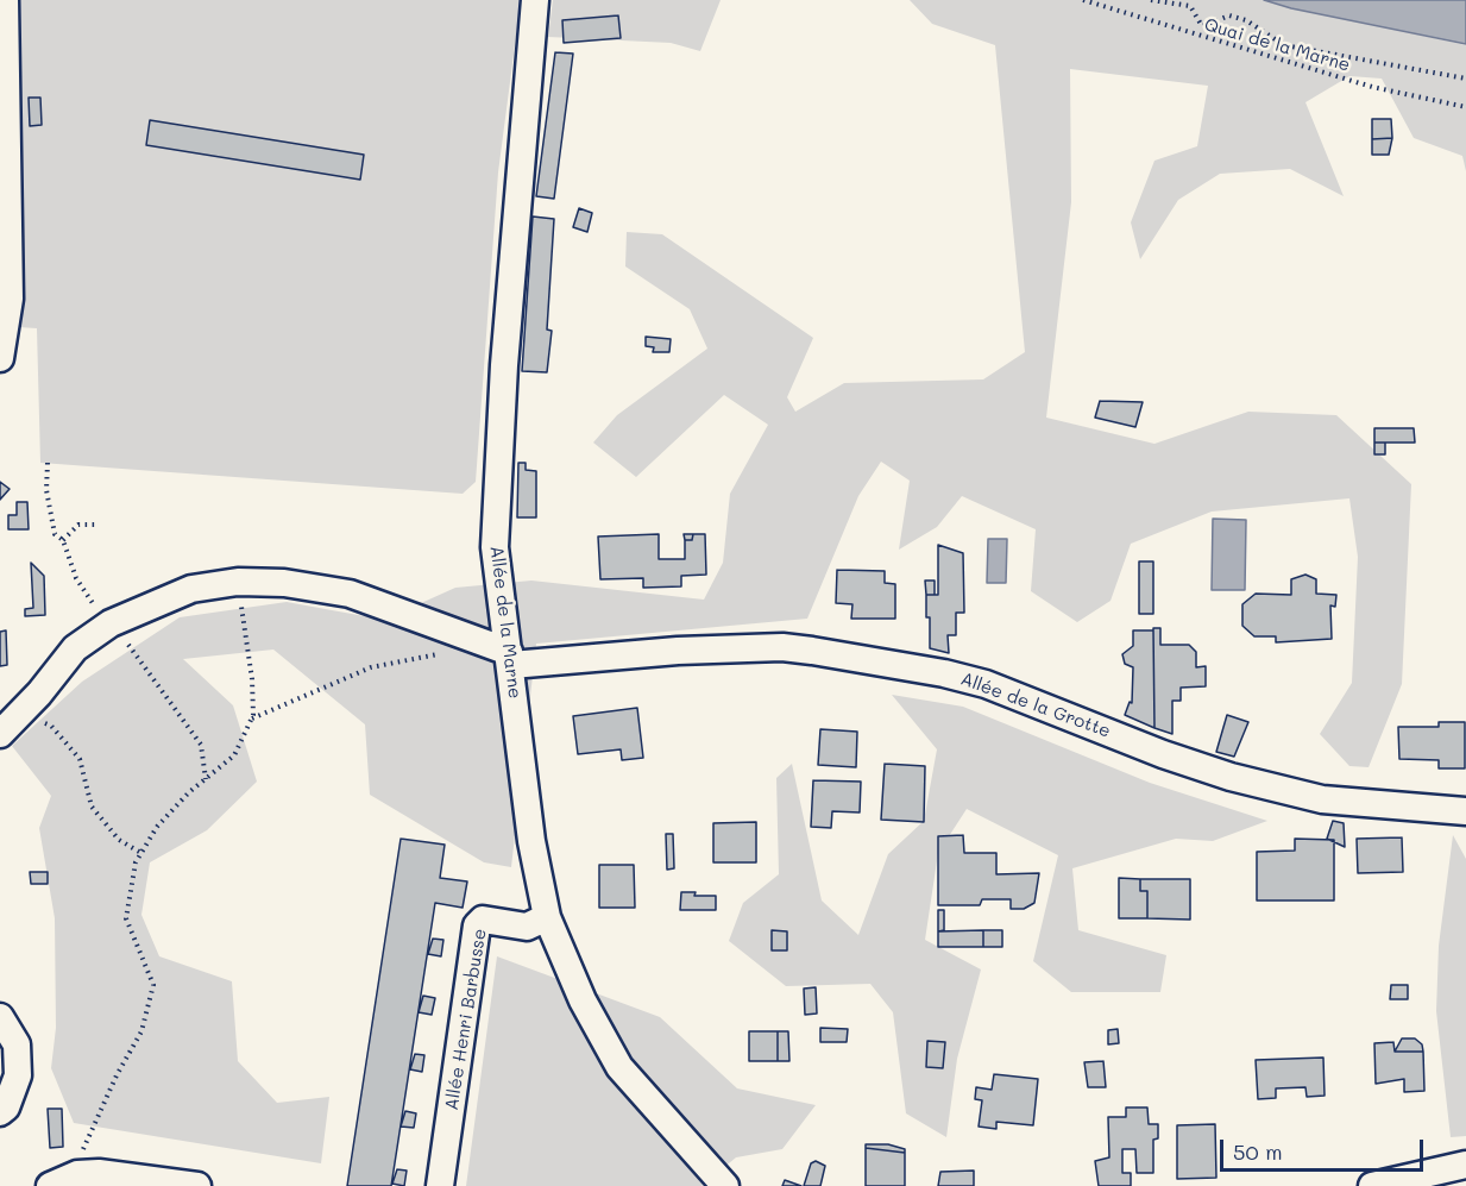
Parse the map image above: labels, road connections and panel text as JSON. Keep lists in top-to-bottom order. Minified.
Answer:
{"streets":{"street":["Allée de la Marne","Allée de la Grotte","Allée Henri Barbusse"],"path":["Quai de la Marne"]},"crossings":[["Allée de la Marne","Allée de la Grotte"],["Allée de la Marne","Allée Henri Barbusse"]],"scale_bar":"50 m"}
